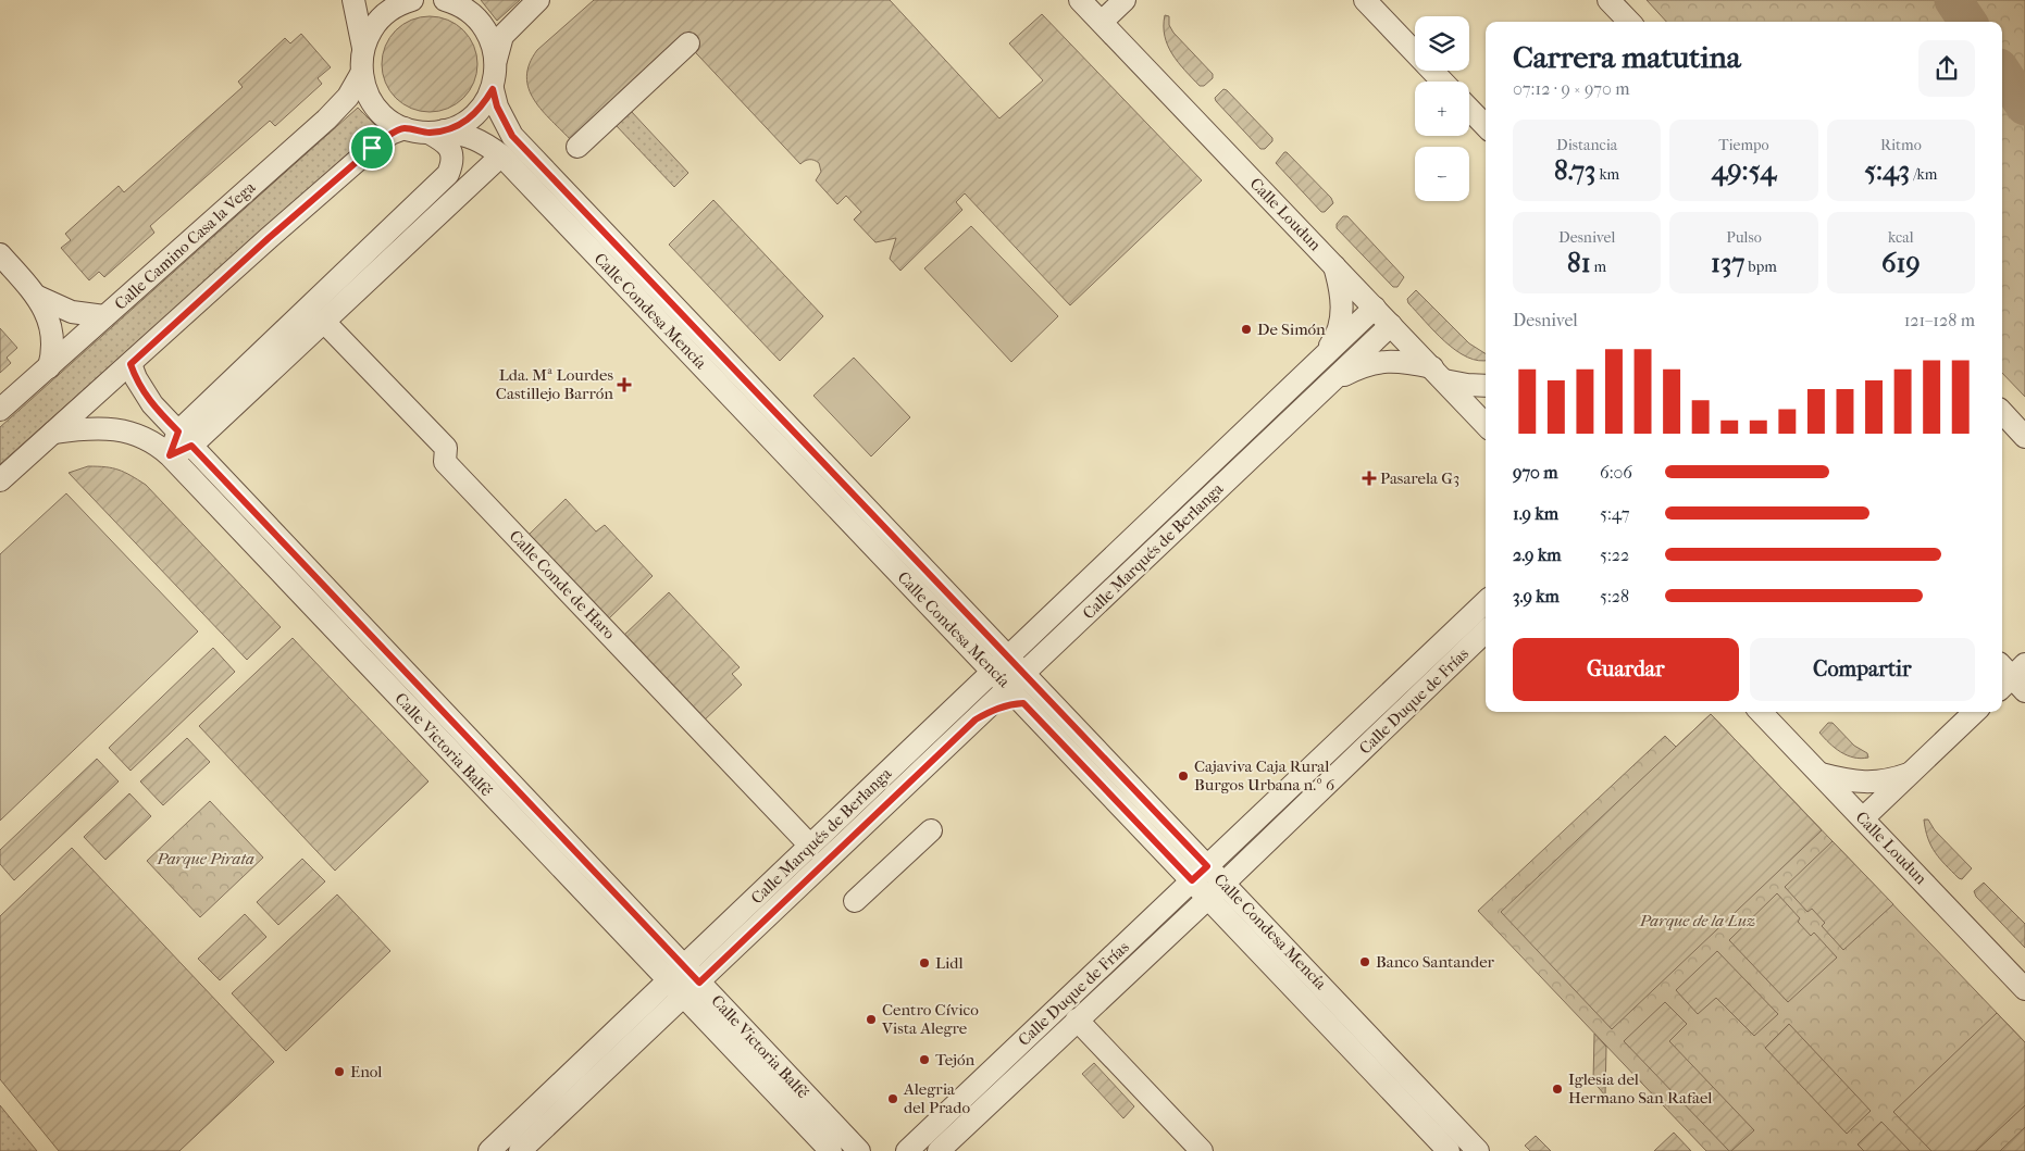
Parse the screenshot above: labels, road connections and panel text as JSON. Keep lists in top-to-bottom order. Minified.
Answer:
{"streets":{"street":["Calle Loudun","Calle Camino Casa la Vega","Calle Condesa Mencía","Calle Marqués de Berlanga","Calle Conde de Haro","Calle Duque de Frías","Calle Victoria Balfé"]},"crossings":[["Calle Loudun","Calle Marqués de Berlanga"],["Calle Condesa Mencía","Calle Marqués de Berlanga"],["Calle Condesa Mencía","Calle Duque de Frías"],["Calle Marqués de Berlanga","Calle Conde de Haro"],["Calle Marqués de Berlanga","Calle Victoria Balfé"]],"parks":["Parque Pirata","Parque de la Luz"],"places":{"other":["De Simón","Cajaviva Caja Rural Burgos Urbana n.º 6","Banco Santander","Lidl","Centro Cívico Vista Alegre","Tejón","Enol","Iglesia del Hermano San Rafael","Alegria del Prado"],"health":["Lda. Mª Lourdes Castillejo Barrón","Pasarela G3"]},"page":{"map_buttons":["+","−"],"heading":["Carrera matutina","07:12 · 9 × 970 m"],"stats":[["Distancia","8.73 km"],["Tiempo","49:54"],["Ritmo","5:43 /km"],["Desnivel","81 m"],["Pulso","137 bpm"],["kcal","619"]],"chart":["Desnivel","121–128 m"],"list":[{"name":"970 m","note":"6:06"},{"name":"1.9 km","note":"5:47"},{"name":"2.9 km","note":"5:22"},{"name":"3.9 km","note":"5:28"}],"buttons":["Guardar","Compartir"]}}
